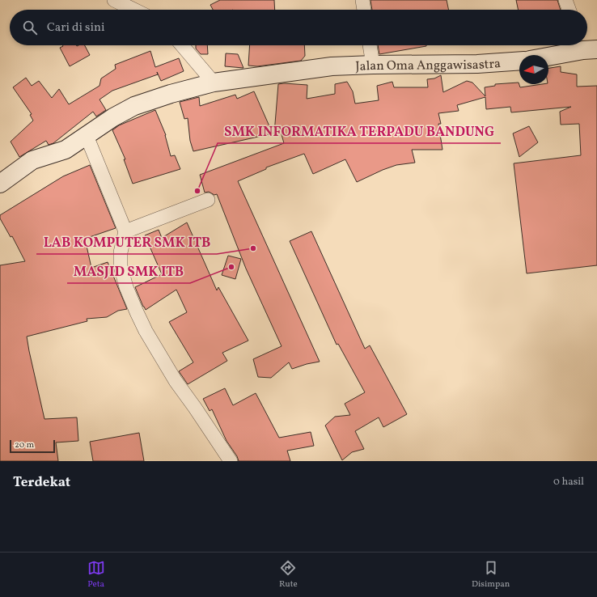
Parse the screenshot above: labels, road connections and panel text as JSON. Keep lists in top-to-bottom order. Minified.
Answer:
{"streets":{"main road":["Jalan Oma Anggawisastra"]},"places":["SMK INFORMATIKA TERPADU BANDUNG","LAB KOMPUTER SMK ITB","MASJID SMK ITB"],"scale_bar":"20 m","north":"left","page":{"search":"Cari di sini","scale":"20 m","heading":["Terdekat","0 hasil"],"nav":["Peta","Rute","Disimpan"]}}
